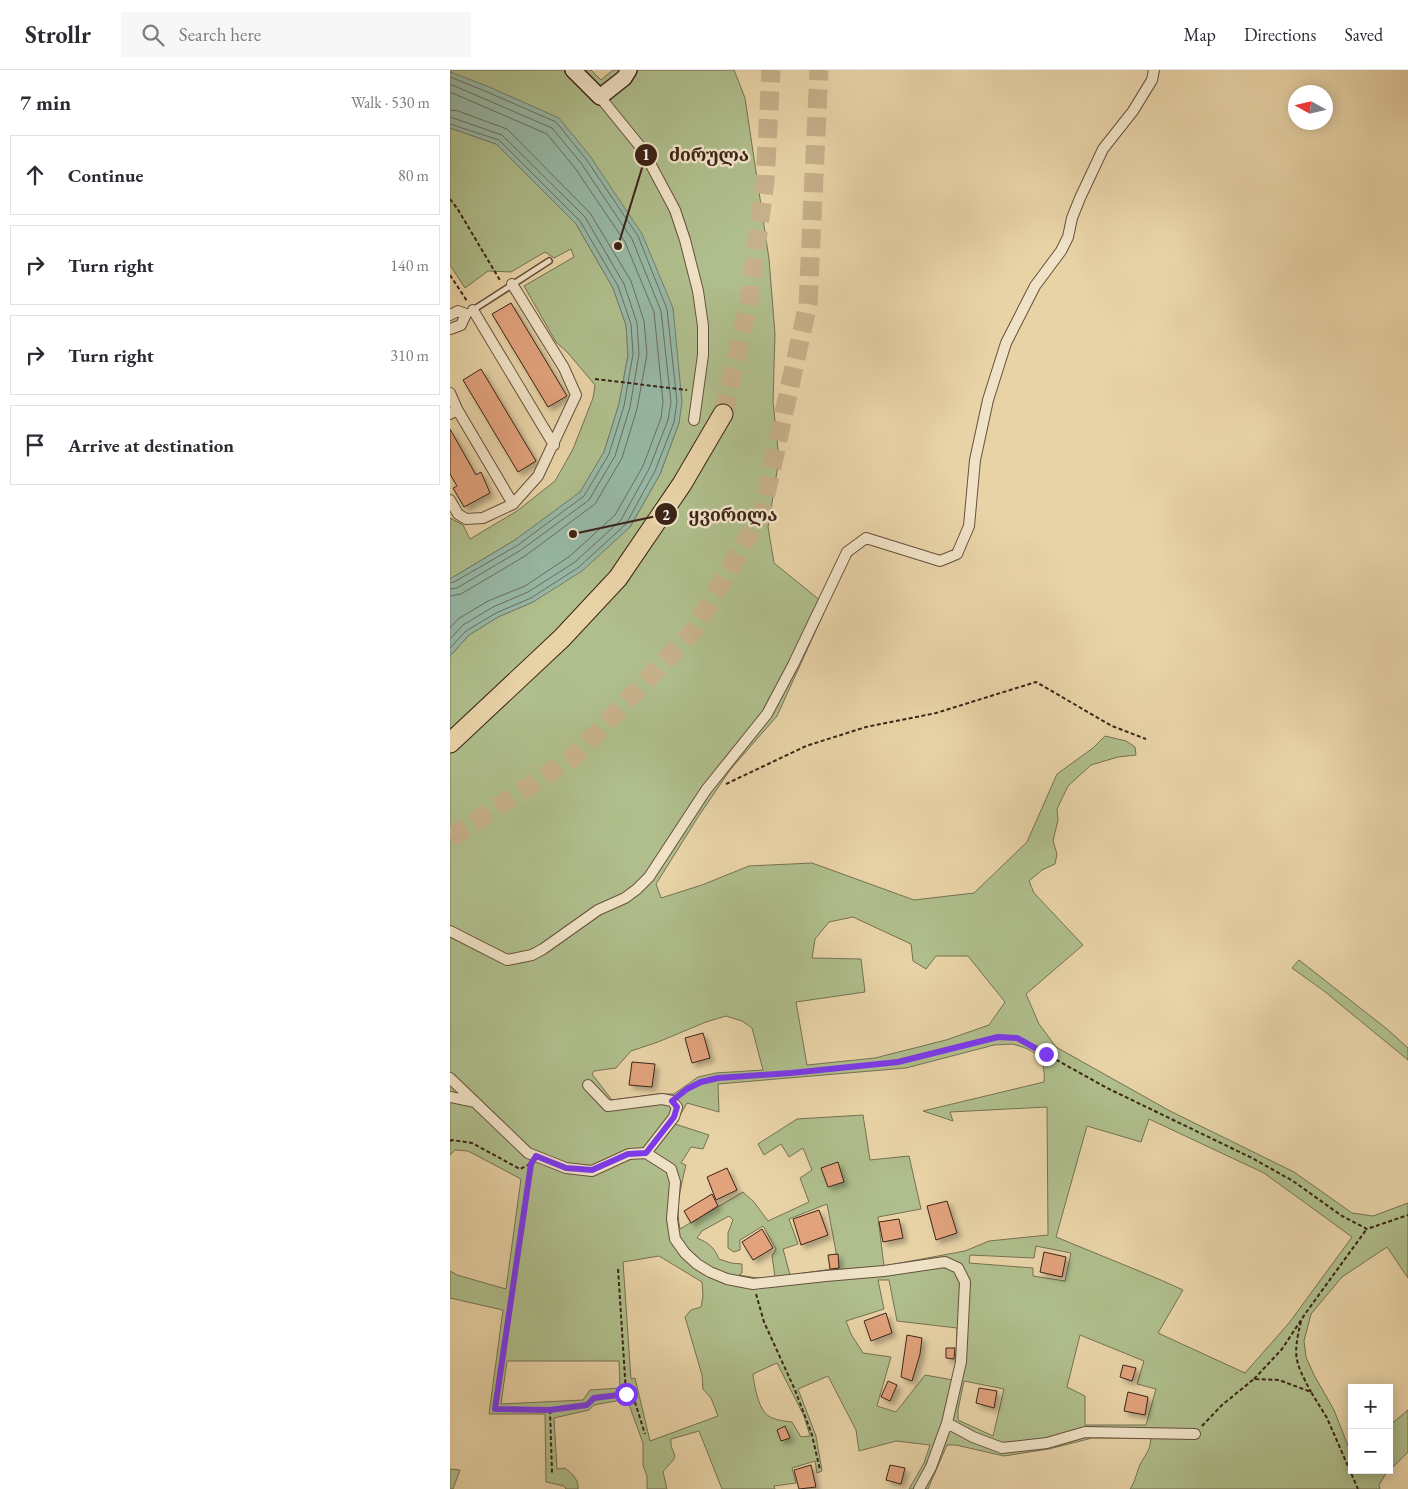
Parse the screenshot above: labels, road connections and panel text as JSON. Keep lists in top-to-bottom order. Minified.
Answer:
{"places":["ძირულა","ყვირილა"],"north":"left","page":{"header":"Strollr","search":"Search here","nav":["Map","Directions","Saved"],"heading":["7 min","Walk · 530 m"],"list":[["Continue","80 m"],["Turn right","140 m"],["Turn right","310 m"],"Arrive at destination"],"map_buttons":["+","−"]}}
